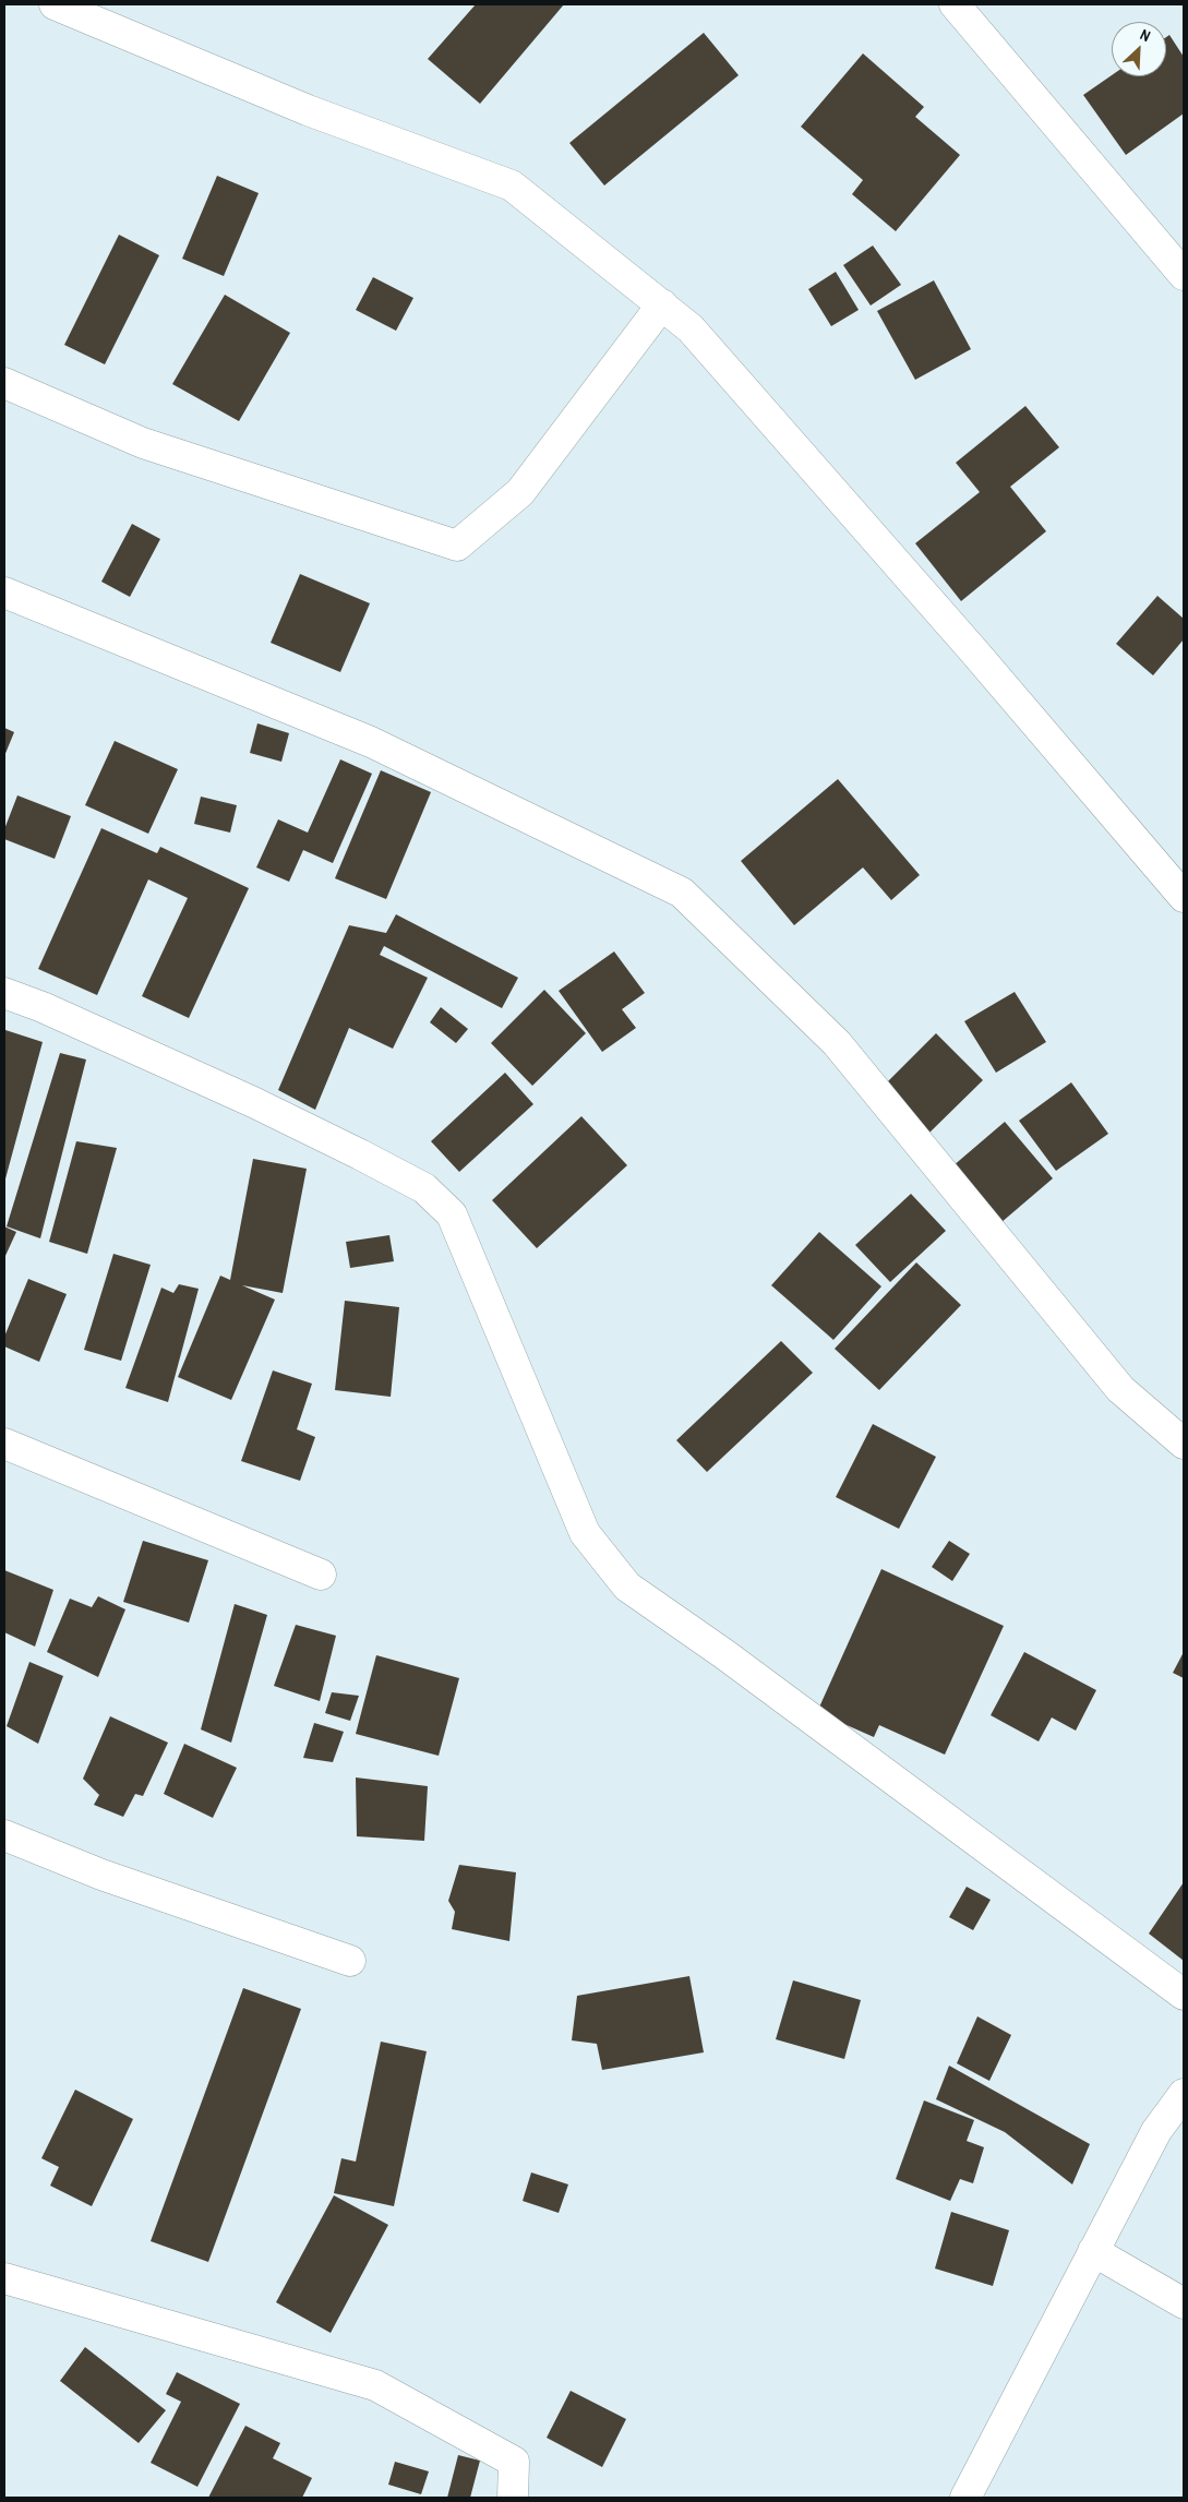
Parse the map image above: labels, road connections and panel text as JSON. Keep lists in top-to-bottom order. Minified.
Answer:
{"north":"top right"}
